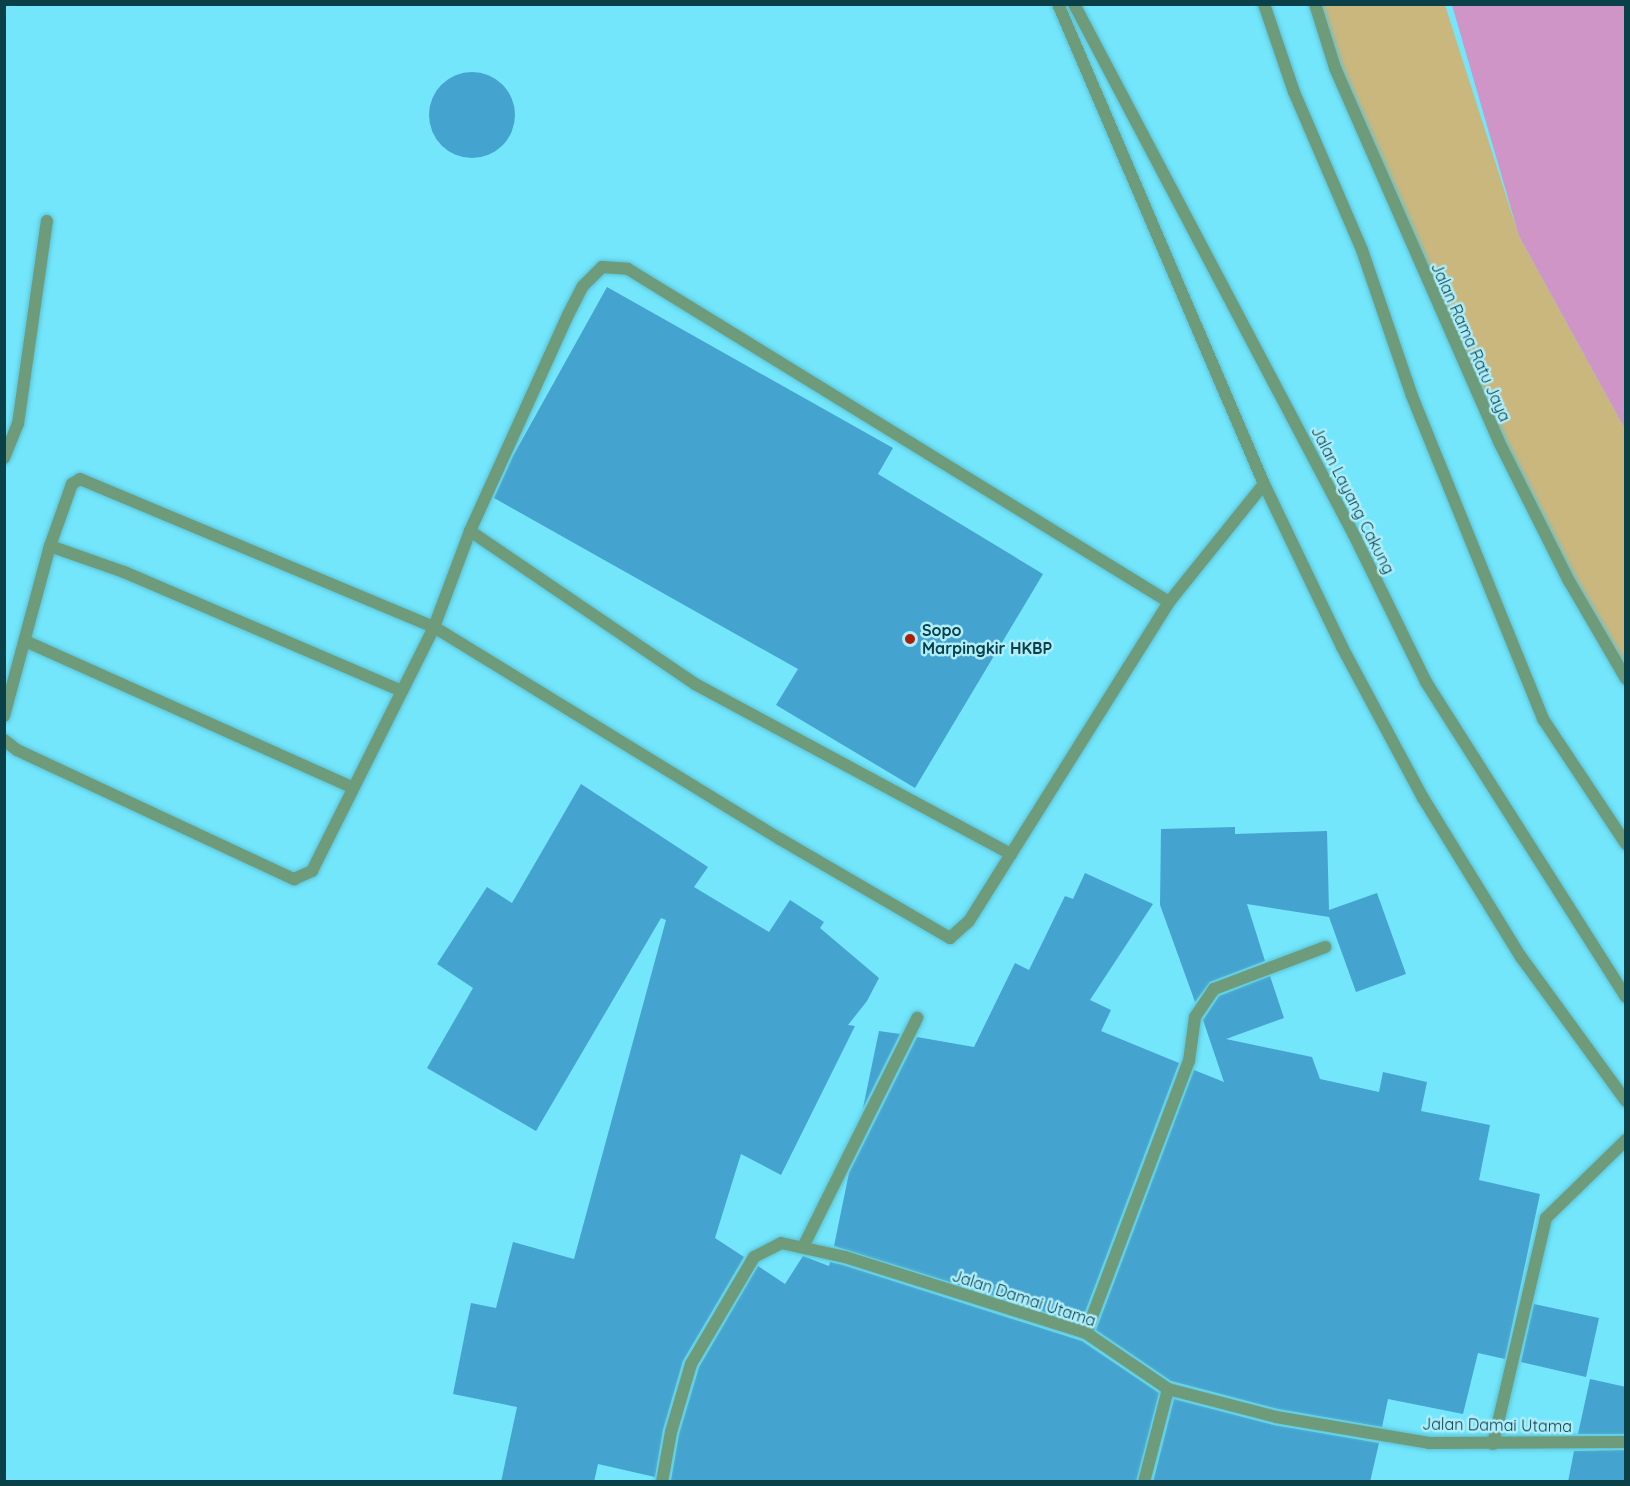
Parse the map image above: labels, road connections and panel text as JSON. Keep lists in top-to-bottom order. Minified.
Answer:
{"streets":{"street":["Jalan Rama Ratu Jaya","Jalan Layang Cakung","Jalan Damai Utama"]},"places":["Sopo Marpingkir HKBP"]}
